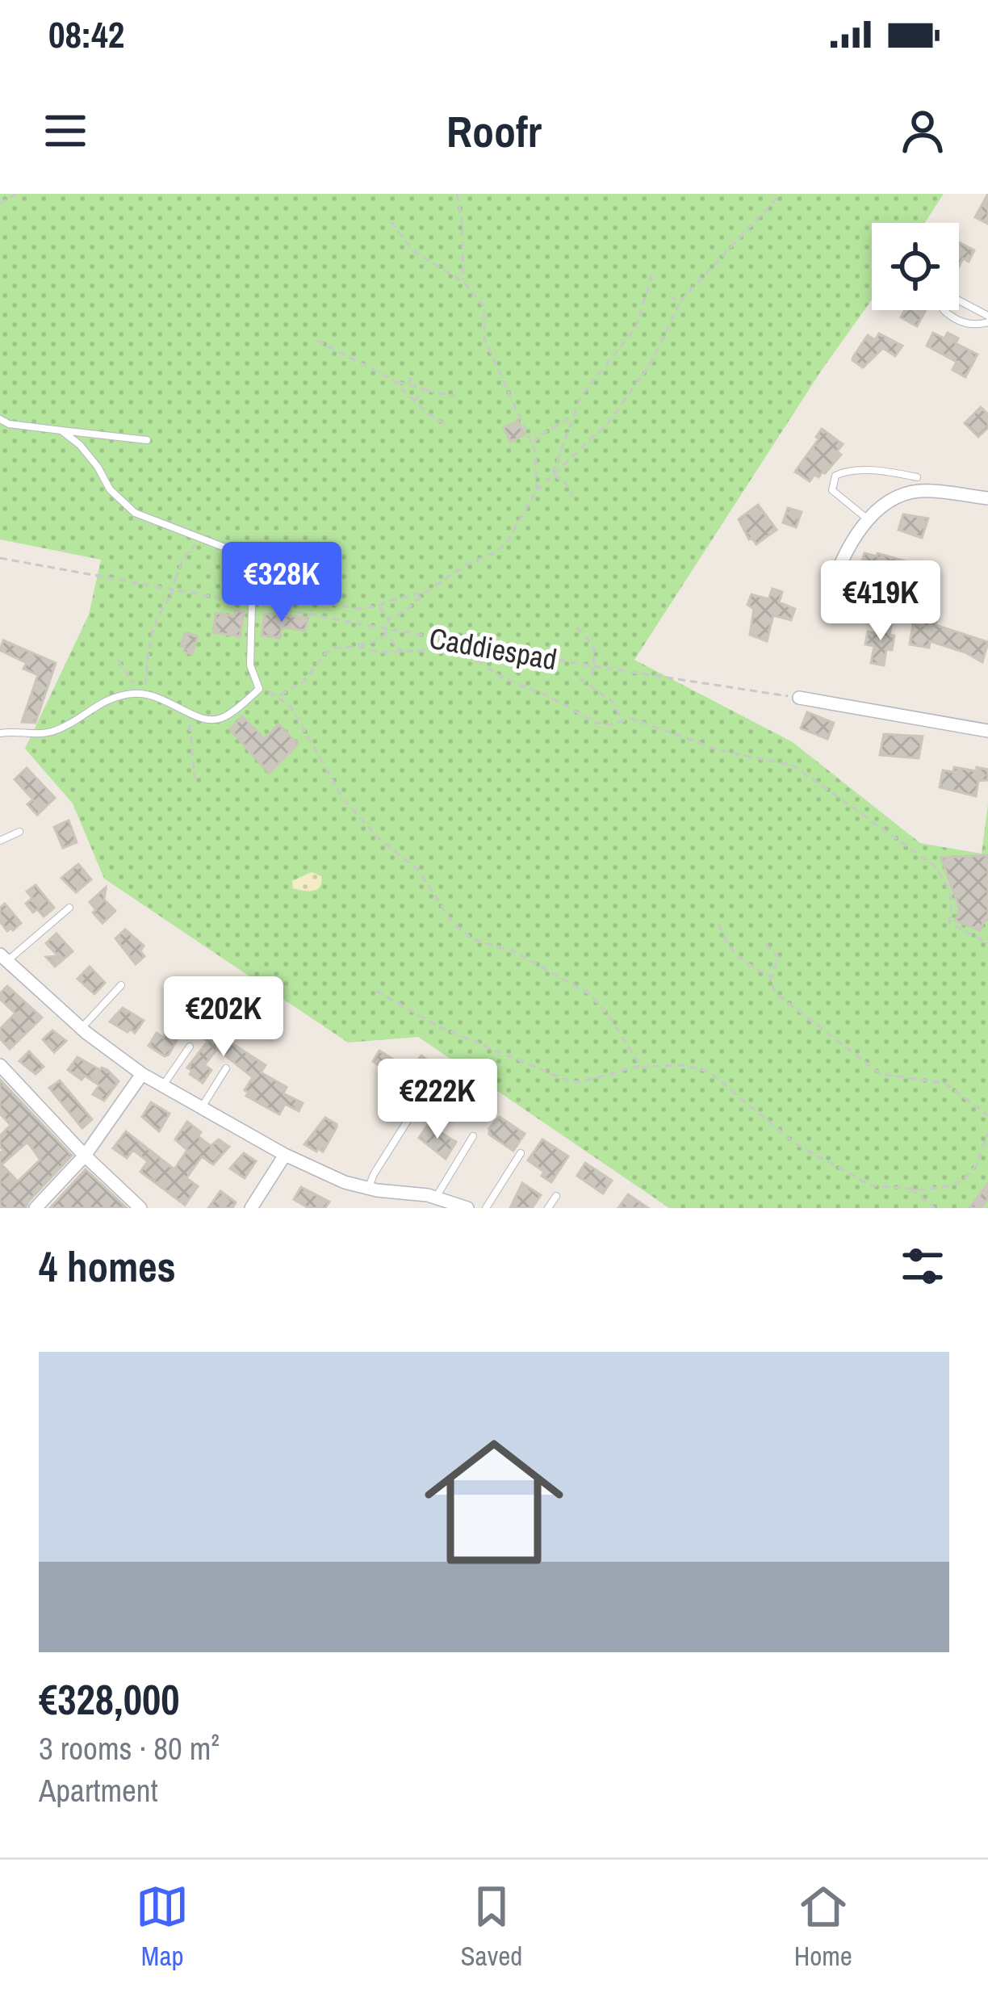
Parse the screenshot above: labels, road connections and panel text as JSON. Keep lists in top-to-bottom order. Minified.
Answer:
{"streets":{"path":["Caddiespad"]},"page":{"status":"08:42","header":"Roofr","price":["€328K","€419K","€202K","€222K"],"heading":"4 homes","list":[{"name":"€328,000","note":"3 rooms · 80 m² · Apartment"}],"tabs":["Map","Saved","Home"]}}
